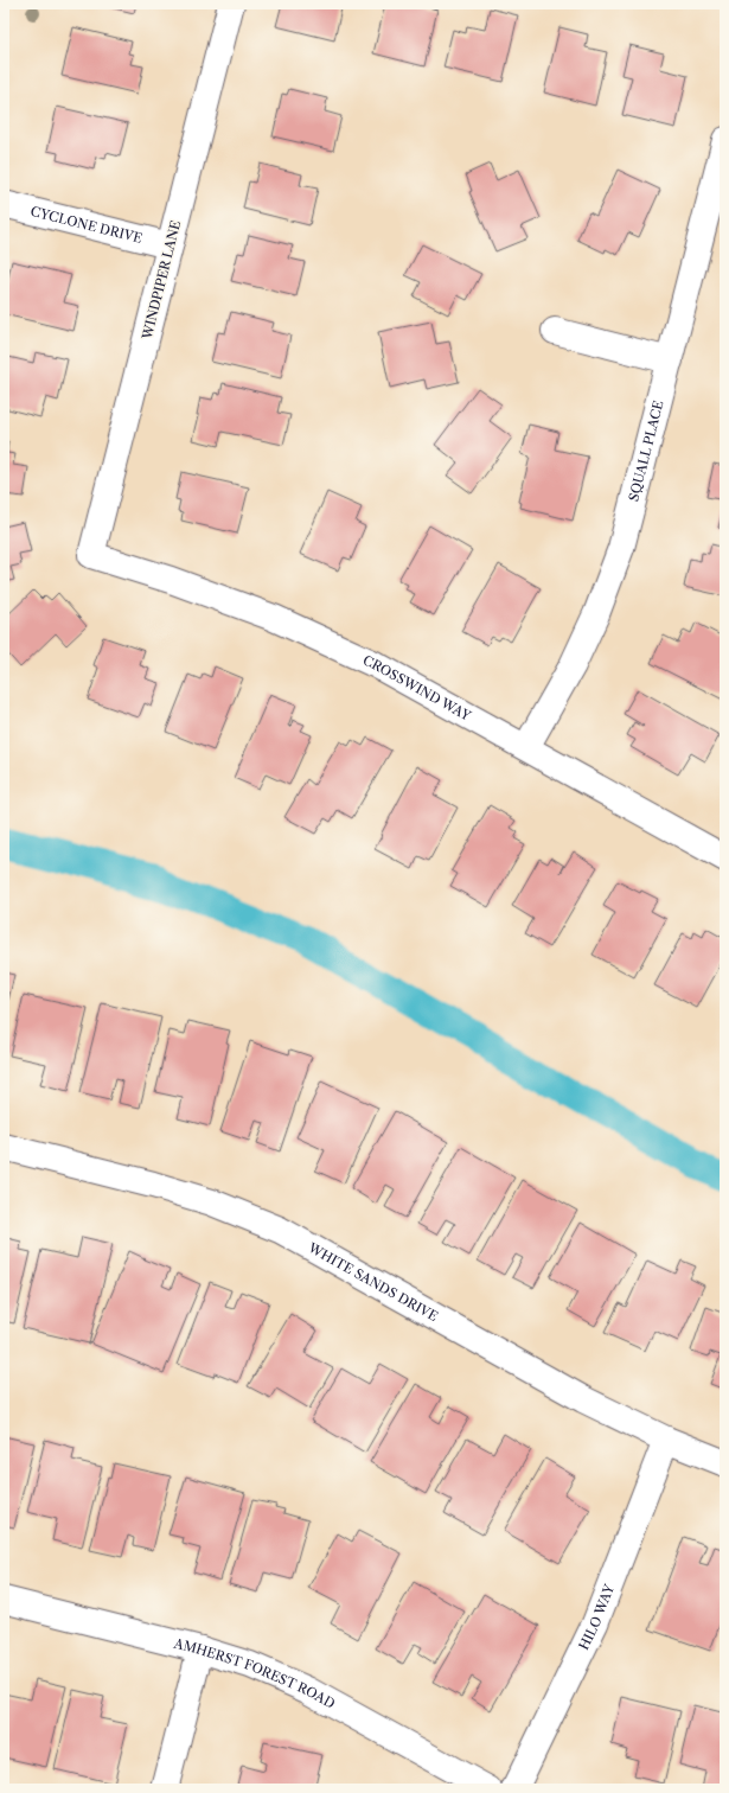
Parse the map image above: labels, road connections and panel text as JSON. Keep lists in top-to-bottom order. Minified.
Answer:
{"streets":{"street":["CYCLONE DRIVE","WINDPIPER LANE","SQUALL PLACE","CROSSWIND WAY","WHITE SANDS DRIVE","HILO WAY","AMHERST FOREST ROAD"]},"crossings":[["CYCLONE DRIVE","WINDPIPER LANE"],["WINDPIPER LANE","CROSSWIND WAY"],["SQUALL PLACE","CROSSWIND WAY"],["WHITE SANDS DRIVE","HILO WAY"]]}
